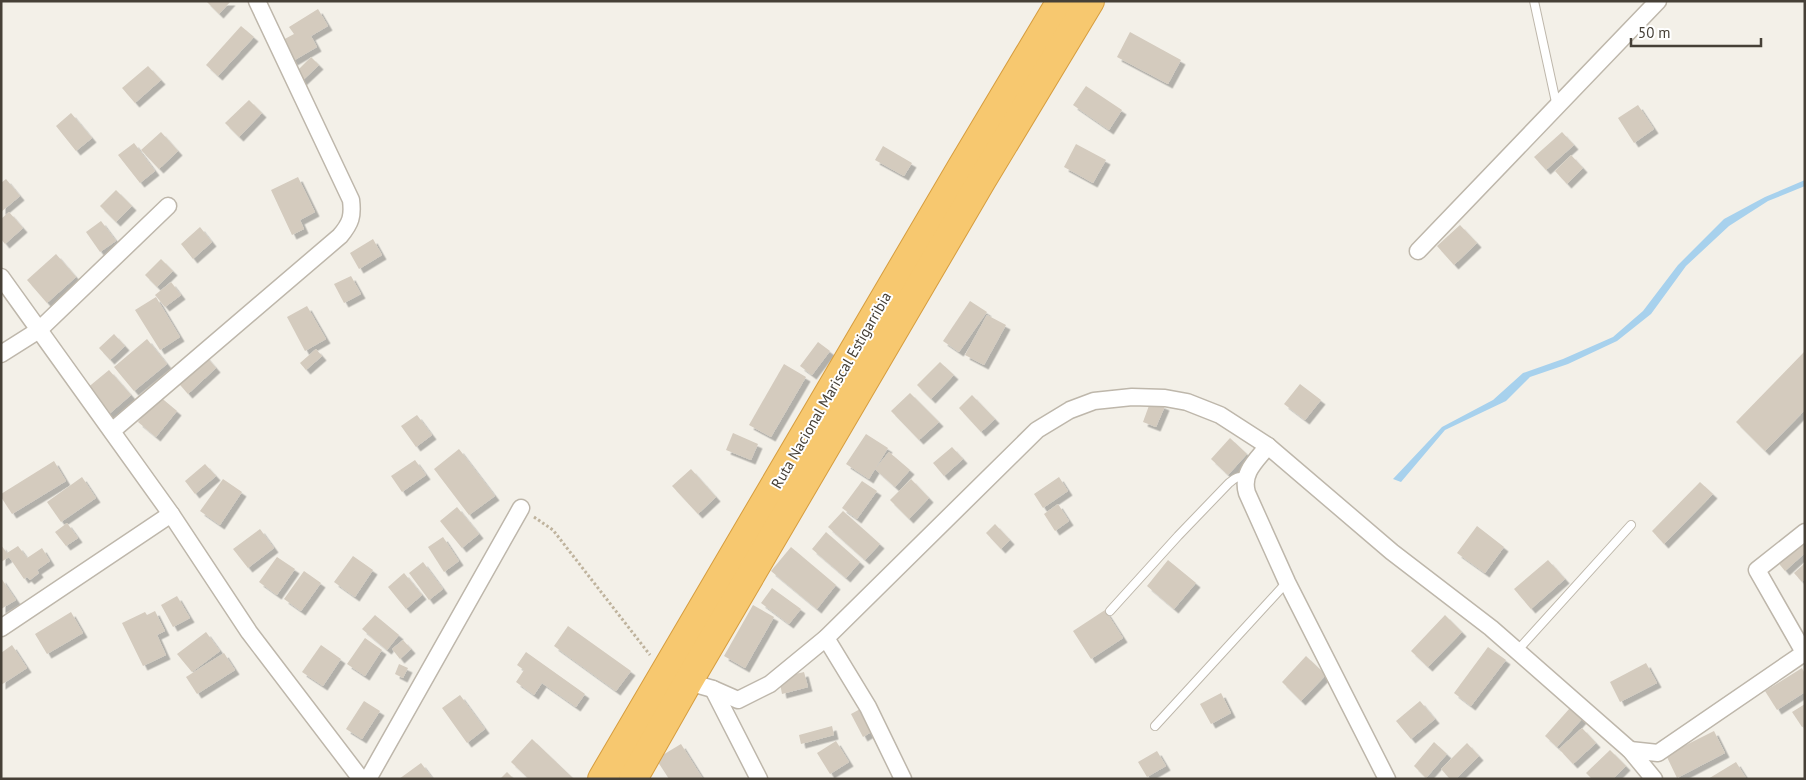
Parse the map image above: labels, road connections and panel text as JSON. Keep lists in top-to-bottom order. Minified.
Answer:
{"streets":{"highway":["Ruta Nacional Mariscal Estigarribia"]},"scale_bar":"50 m"}
